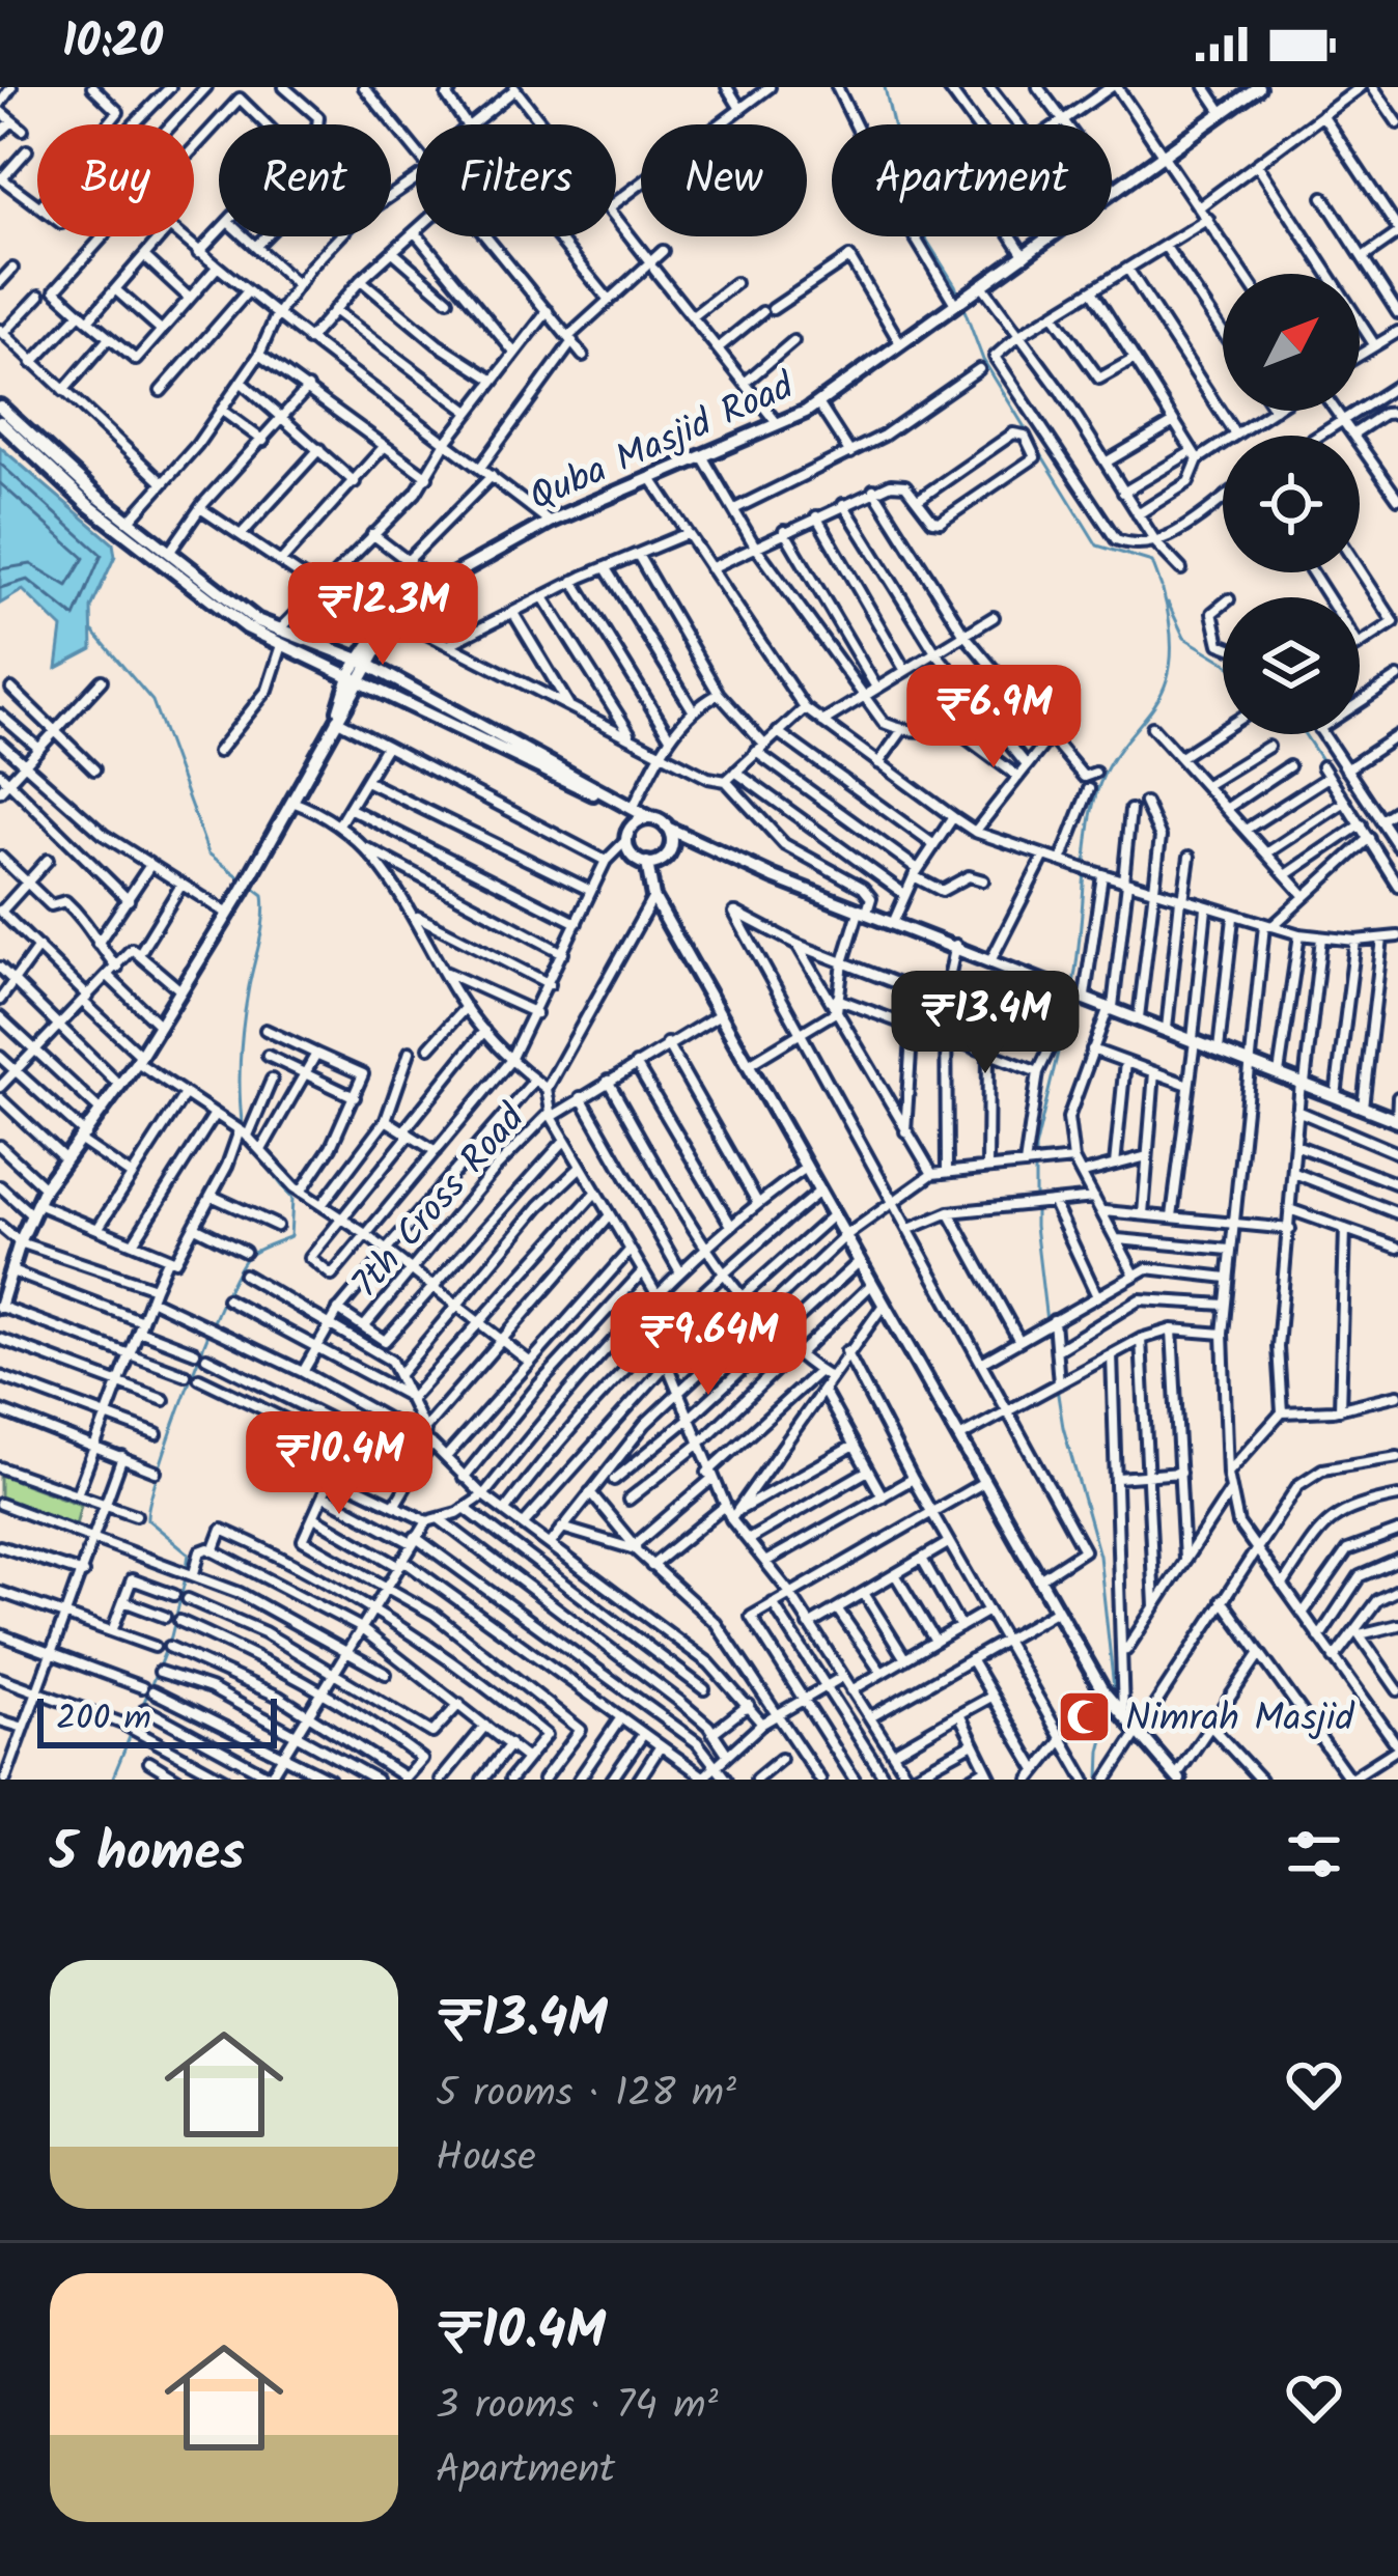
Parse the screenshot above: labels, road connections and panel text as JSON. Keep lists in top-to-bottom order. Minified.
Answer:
{"streets":{"street":["Quba Masjid Road","7th Cross Road"]},"places":{"mosque":["Nimrah Masjid"]},"scale_bar":"200 m","north":"top right","page":{"status":"10:20","chip":["Buy","Rent","Filters","New","Apartment"],"price":["₹12.3M","₹6.9M","₹13.4M","₹9.64M","₹10.4M"],"scale":"200 m","heading":"5 homes","list":[{"name":"₹13.4M","note":"5 rooms · 128 m² · House"},{"name":"₹10.4M","note":"3 rooms · 74 m² · Apartment"}]}}
